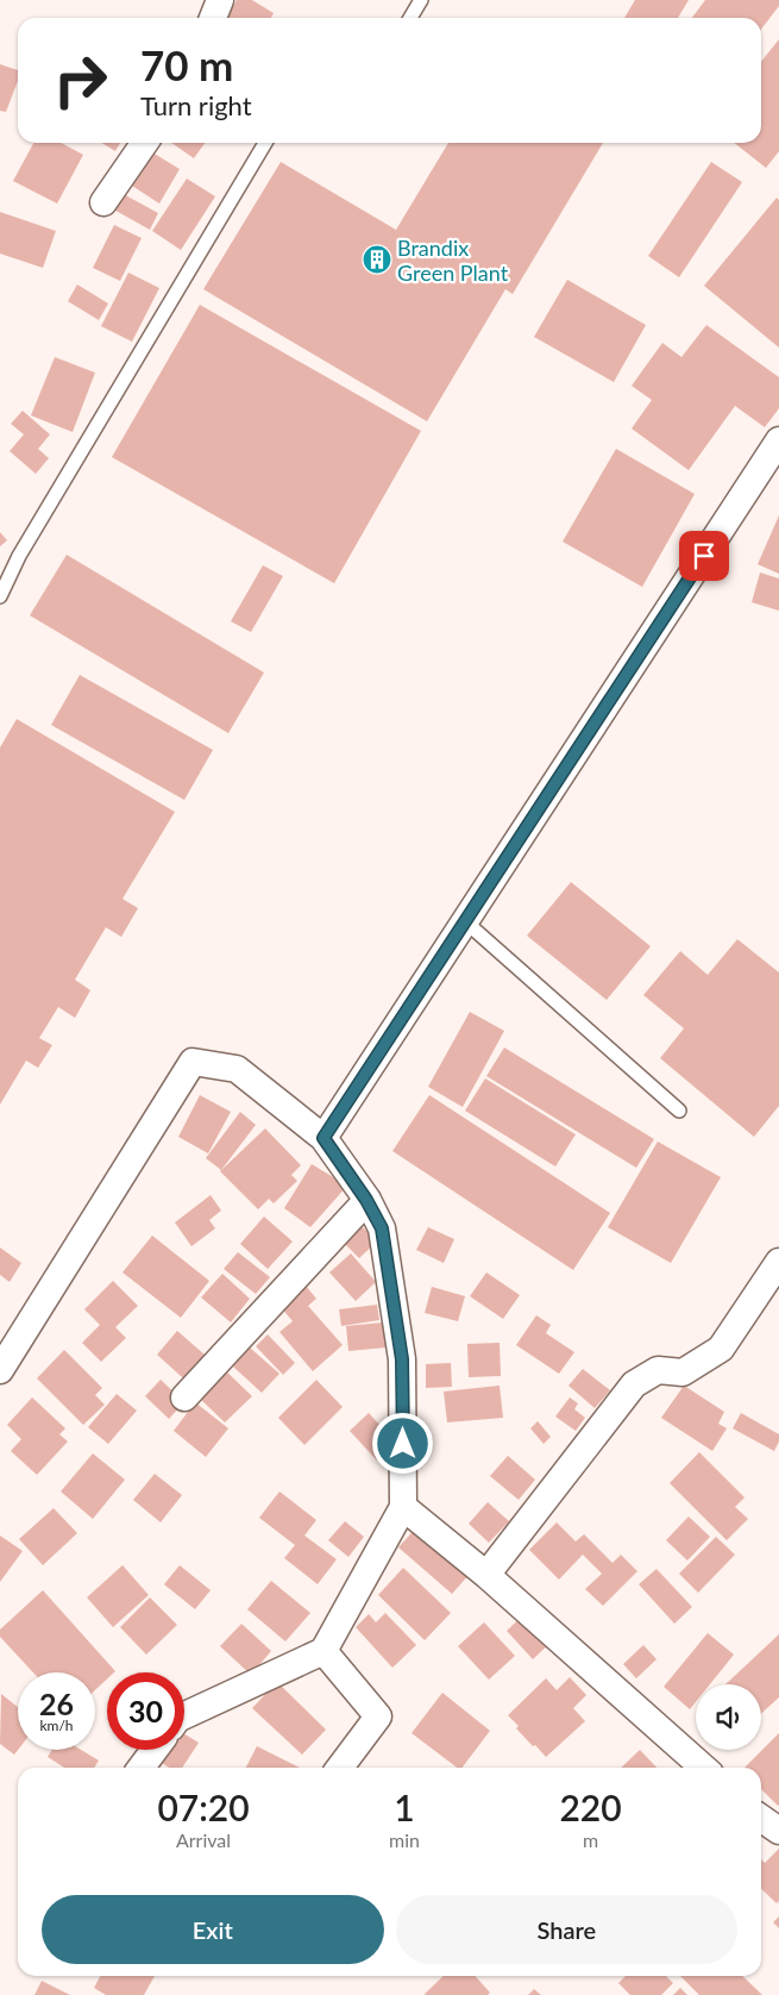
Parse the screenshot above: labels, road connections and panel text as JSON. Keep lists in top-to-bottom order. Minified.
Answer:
{"places":{"building":["Brandix Green Plant"]},"page":{"turn":["70 m","Turn right"],"speed":"26 km/h","limit":"30","eta":["07:20","Arrival","1","min","220","m"],"buttons":["Exit","Share"]}}
